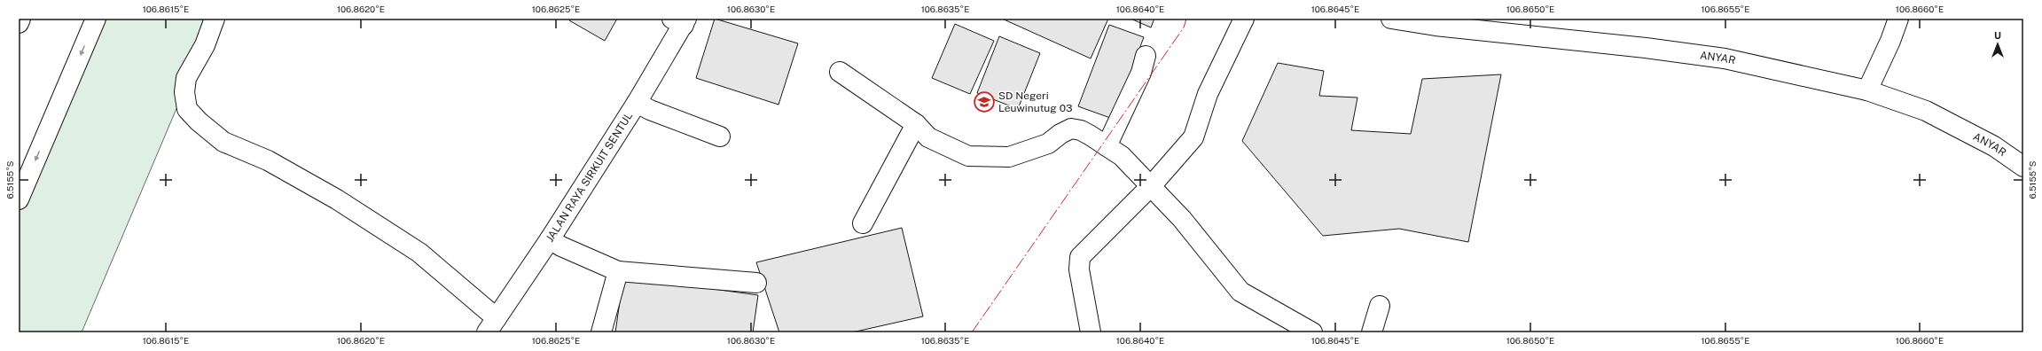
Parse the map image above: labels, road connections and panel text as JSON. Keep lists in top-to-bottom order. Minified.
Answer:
{"streets":{"main road":["ANYAR","JALAN RAYA SIRKUIT SENTUL"]},"places":{"school or university":["SD Negeri Leuwinutug 03"]},"north":"top","coordinates":["106.8615°E","106.8620°E","106.8625°E","106.8630°E","106.8635°E","106.8640°E","106.8645°E","106.8650°E","106.8655°E","106.8660°E","6.5155°S"]}
